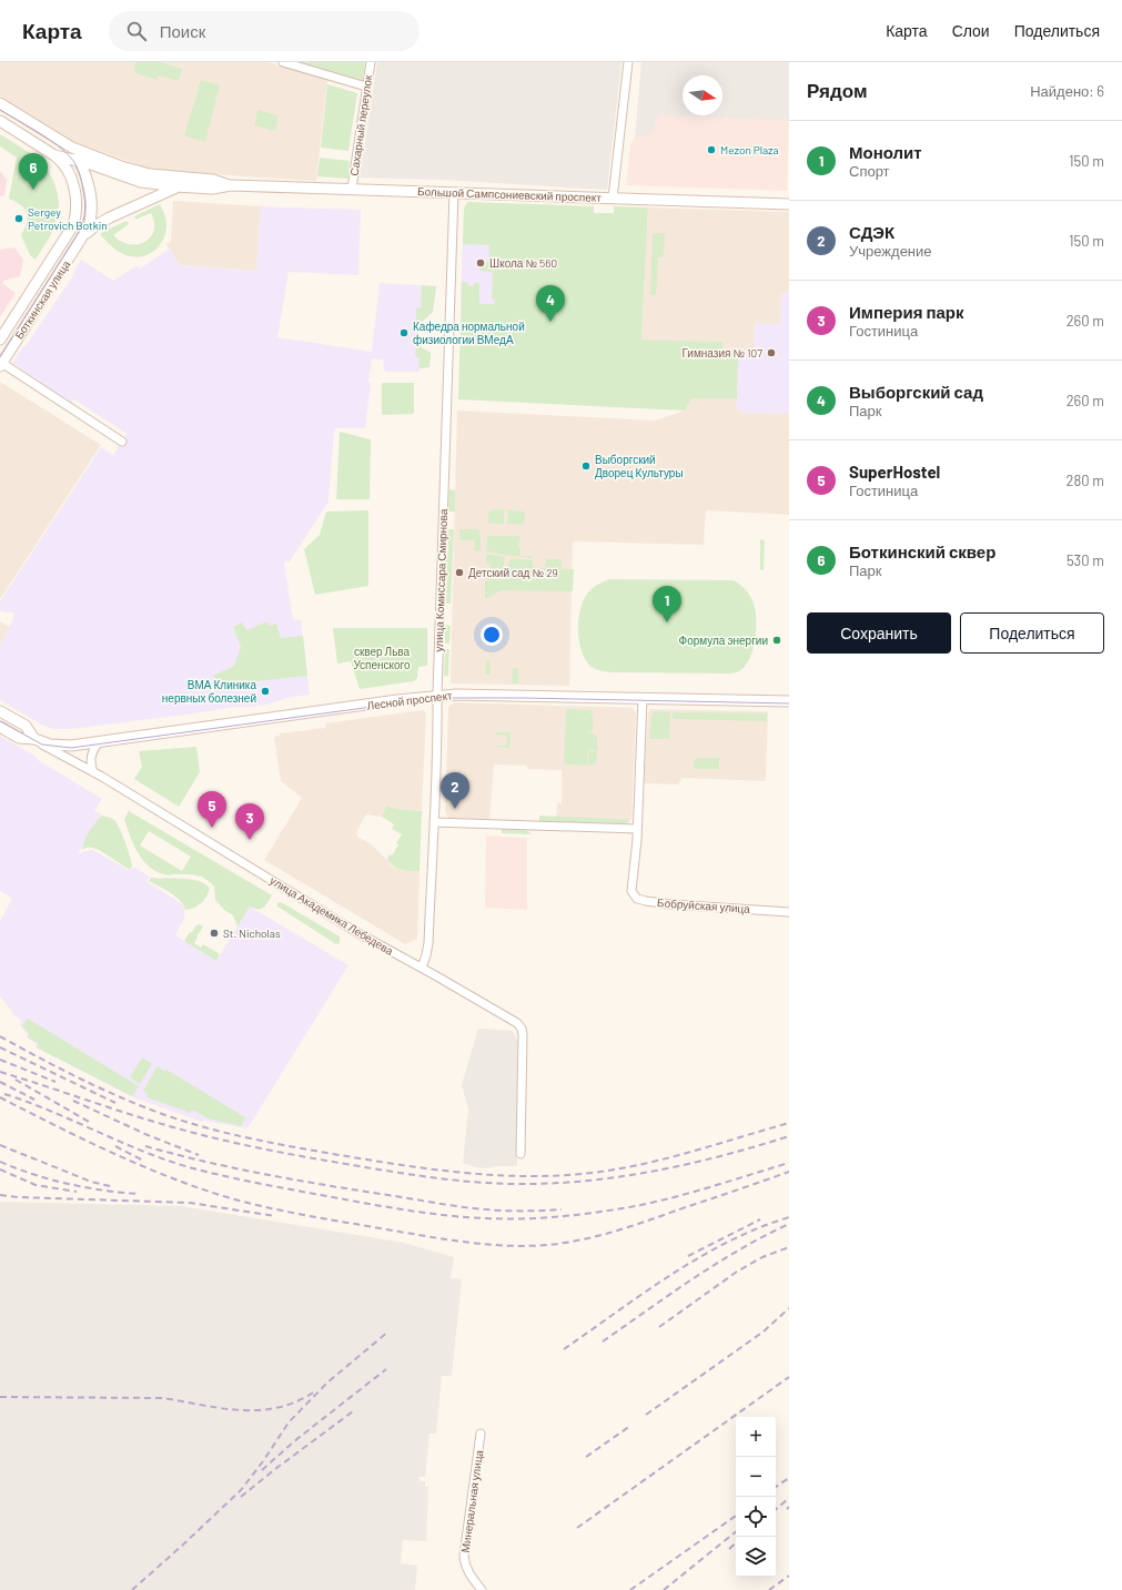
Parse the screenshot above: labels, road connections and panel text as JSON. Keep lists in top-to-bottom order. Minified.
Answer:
{"streets":{"main road":["Большой Сампсониевский проспект","Боткинская улица","Лесной проспект","улица Академика Лебедева"],"street":["Сахарный переулок","улица Комиссара Смирнова","Бобруйская улица","Минеральная улица"]},"crossings":[["Сахарный переулок","Большой Сампсониевский проспект"],["Большой Сампсониевский проспект","улица Комиссара Смирнова"],["улица Комиссара Смирнова","Лесной проспект"],["улица Комиссара Смирнова","улица Академика Лебедева"],["Лесной проспект","Бобруйская улица"],["Лесной проспект","улица Академика Лебедева"]],"parks":["сквер Льва Успенского"],"places":["Mezon Plaza","Sergey Petrovich Botkin","Школа № 560","Кафедра нормальной физиологии ВМедА","Гимназия № 107","Выборгский Дворец Культуры","Детский сад № 29","Формула энергии","ВМА Клиника нервных болезней","St. Nicholas"],"north":"right","page":{"header":"Карта","search":"Поиск","nav":["Карта","Слои","Поделиться"],"heading":["Рядом","Найдено: 6"],"list":[{"mark":"1","name":"Монолит","note":"Спорт","value":"150 m"},{"mark":"2","name":"СДЭК","note":"Учреждение","value":"150 m"},{"mark":"3","name":"Империя парк","note":"Гостиница","value":"260 m"},{"mark":"4","name":"Выборгский сад","note":"Парк","value":"260 m"},{"mark":"5","name":"SuperHostel","note":"Гостиница","value":"280 m"},{"mark":"6","name":"Боткинский сквер","note":"Парк","value":"530 m"}],"pins":["6","4","1","2","5","3"],"buttons":["Сохранить","Поделиться"],"map_buttons":["+","−"]}}
